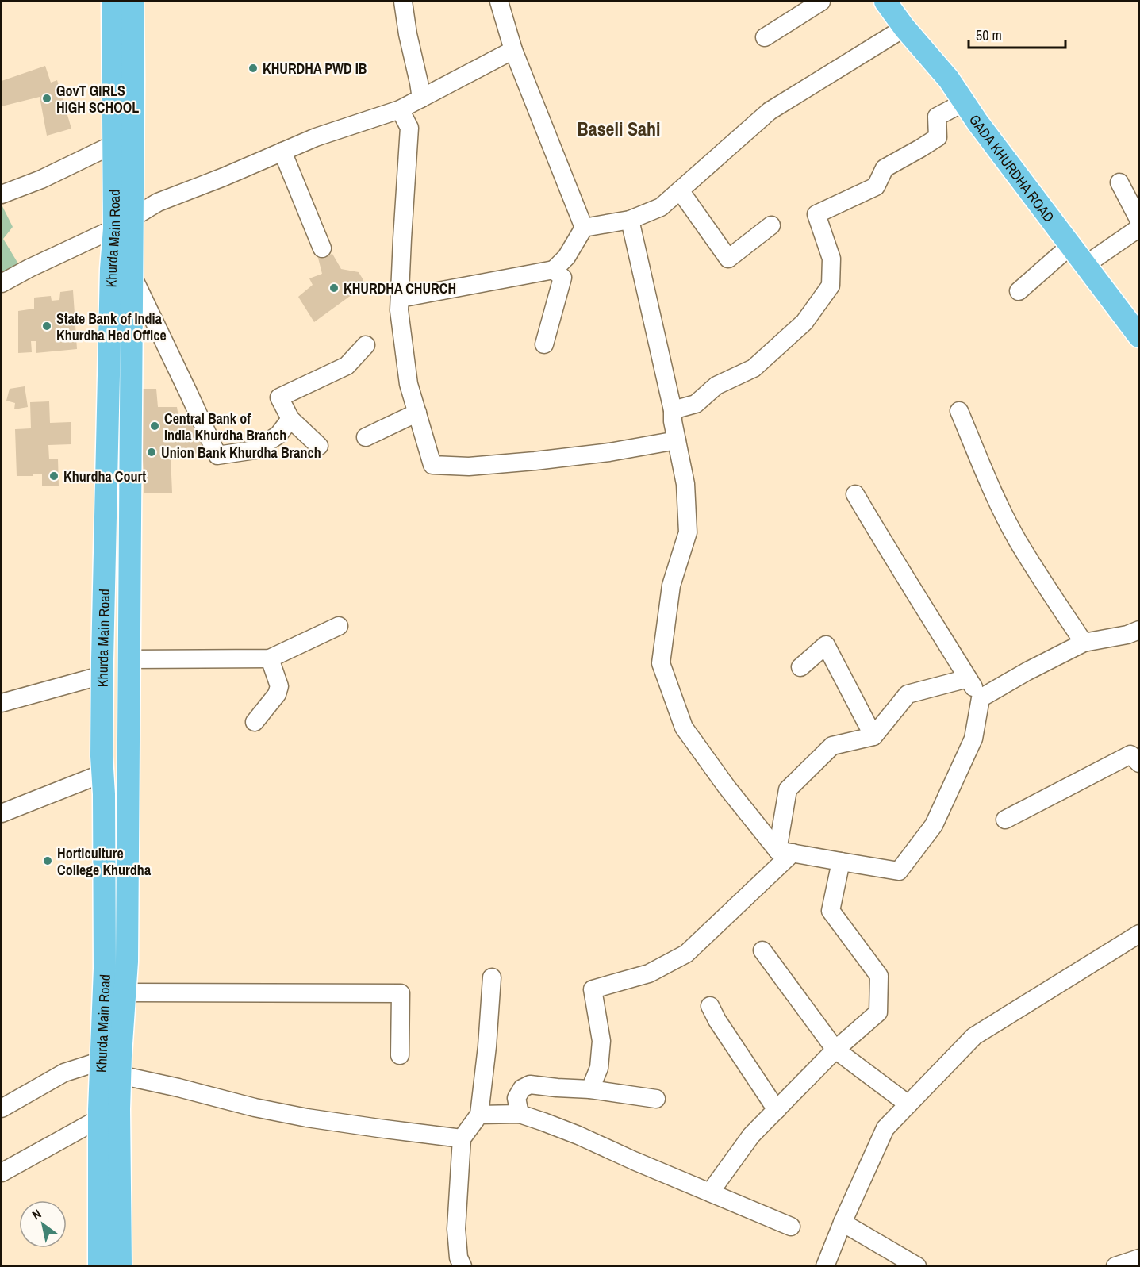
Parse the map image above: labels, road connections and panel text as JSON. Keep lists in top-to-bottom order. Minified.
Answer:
{"streets":{"main road":["GADA KHURDHA ROAD","Khurda Main Road"]},"districts":["Baseli Sahi"],"places":["KHURDHA PWD IB","GovT GIRLS HIGH SCHOOL","KHURDHA CHURCH","State Bank of India Khurdha Hed Office","Central Bank of India Khurdha Branch","Union Bank Khurdha Branch","Khurdha Court","Horticulture College Khurdha"],"scale_bar":"50 m","north":"top left"}
